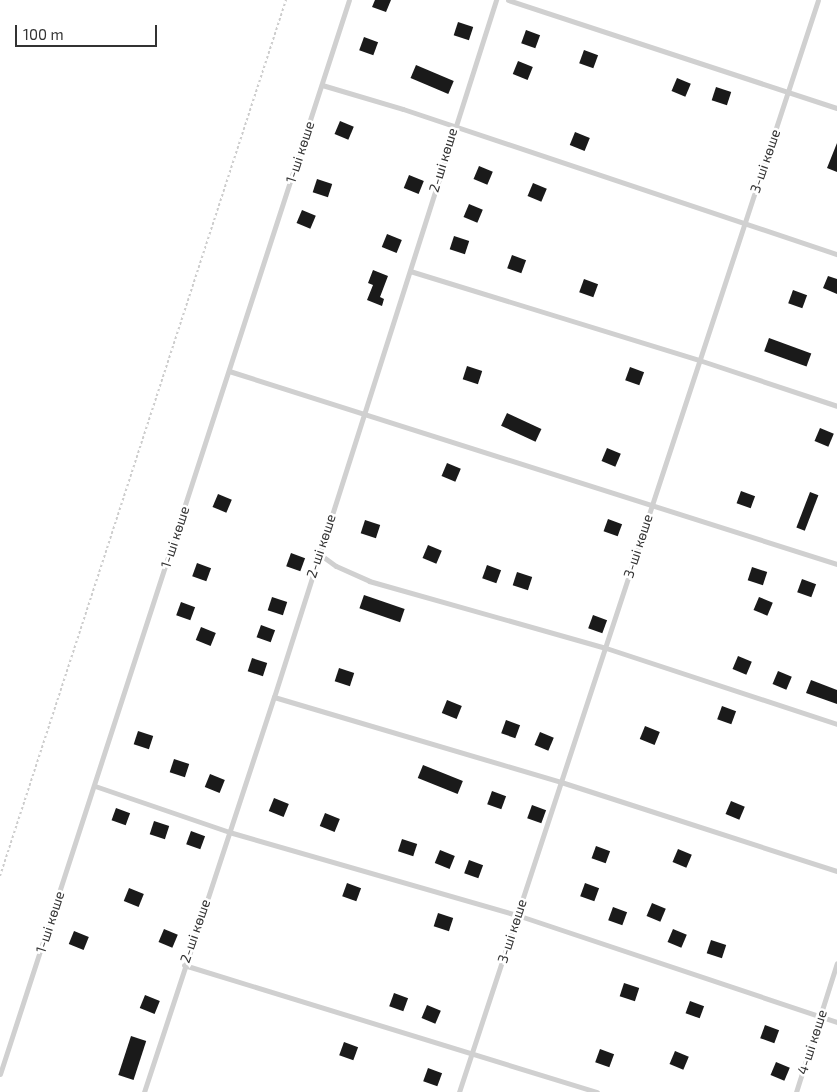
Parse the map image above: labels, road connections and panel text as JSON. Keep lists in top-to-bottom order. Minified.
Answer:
{"streets":{"lane":["1-ші көше","2-ші көше","3-ші көше","4-ші көше"]},"scale_bar":"100 m"}
